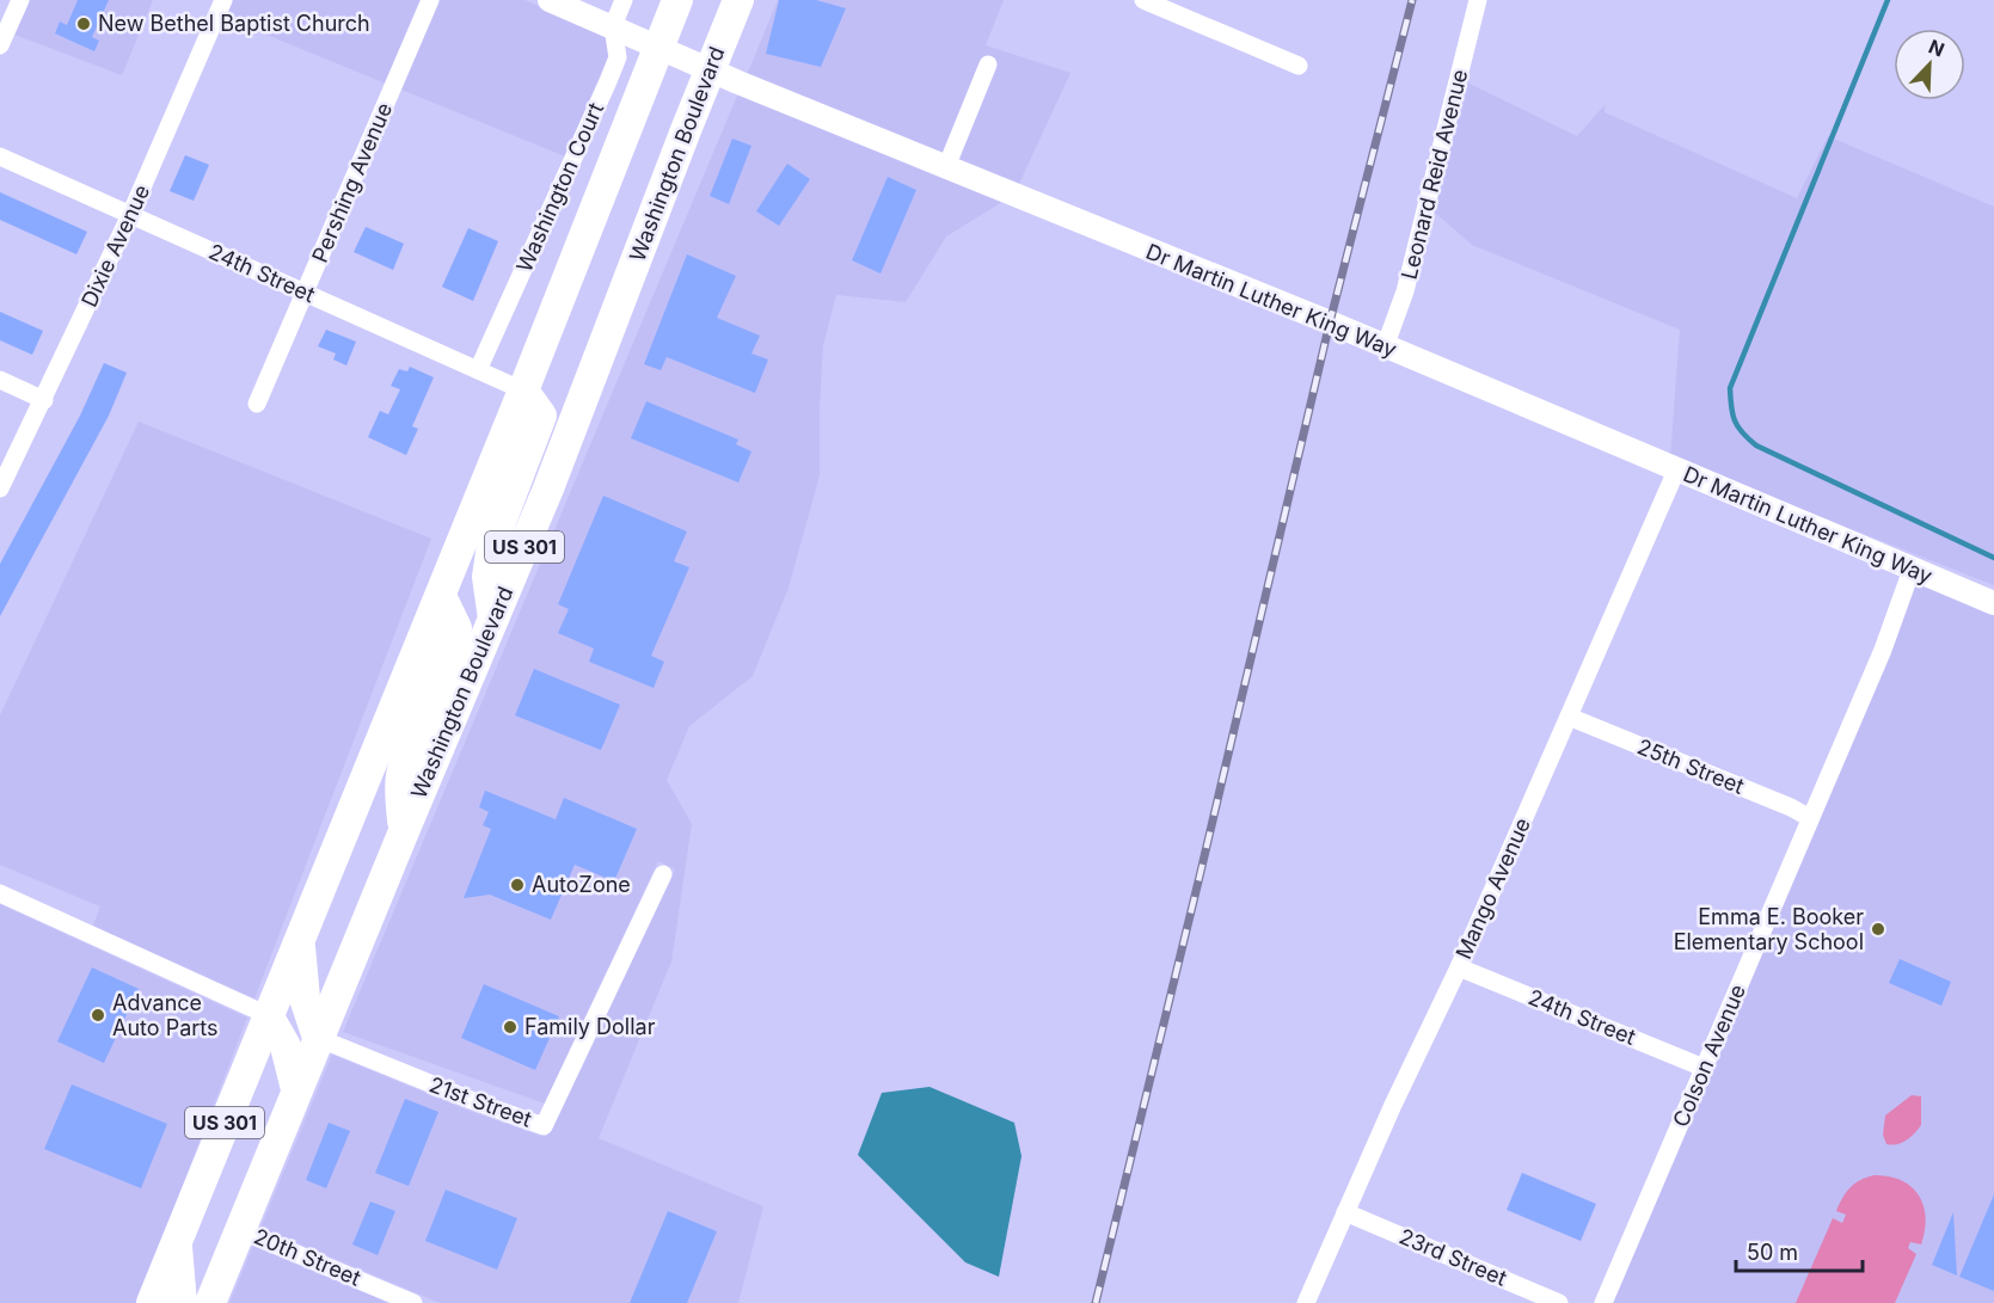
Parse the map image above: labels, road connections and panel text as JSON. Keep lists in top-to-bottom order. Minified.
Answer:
{"streets":{"main road":["Washington Boulevard","US 301"],"street":["Leonard Reid Avenue","Pershing Avenue","Washington Court","Dixie Avenue","24th Street","Dr Martin Luther King Way","25th Street","Mango Avenue","Colson Avenue","21st Street","20th Street","23rd Street"]},"crossings":[["Washington Boulevard","Dr Martin Luther King Way"],["Washington Boulevard","21st Street"],["Washington Boulevard","20th Street"],["Leonard Reid Avenue","Dr Martin Luther King Way"],["Pershing Avenue","24th Street"],["Washington Court","24th Street"],["Washington Court","Dr Martin Luther King Way"],["Dixie Avenue","24th Street"],["24th Street","US 301"],["24th Street","Mango Avenue"],["24th Street","Colson Avenue"],["Dr Martin Luther King Way","US 301"],["Dr Martin Luther King Way","Mango Avenue"],["Dr Martin Luther King Way","Colson Avenue"],["25th Street","Mango Avenue"],["25th Street","Colson Avenue"],["Mango Avenue","23rd Street"]],"places":["New Bethel Baptist Church","AutoZone","Emma E. Booker Elementary School","Advance Auto Parts","Family Dollar"],"scale_bar":"50 m","north":"top right"}
